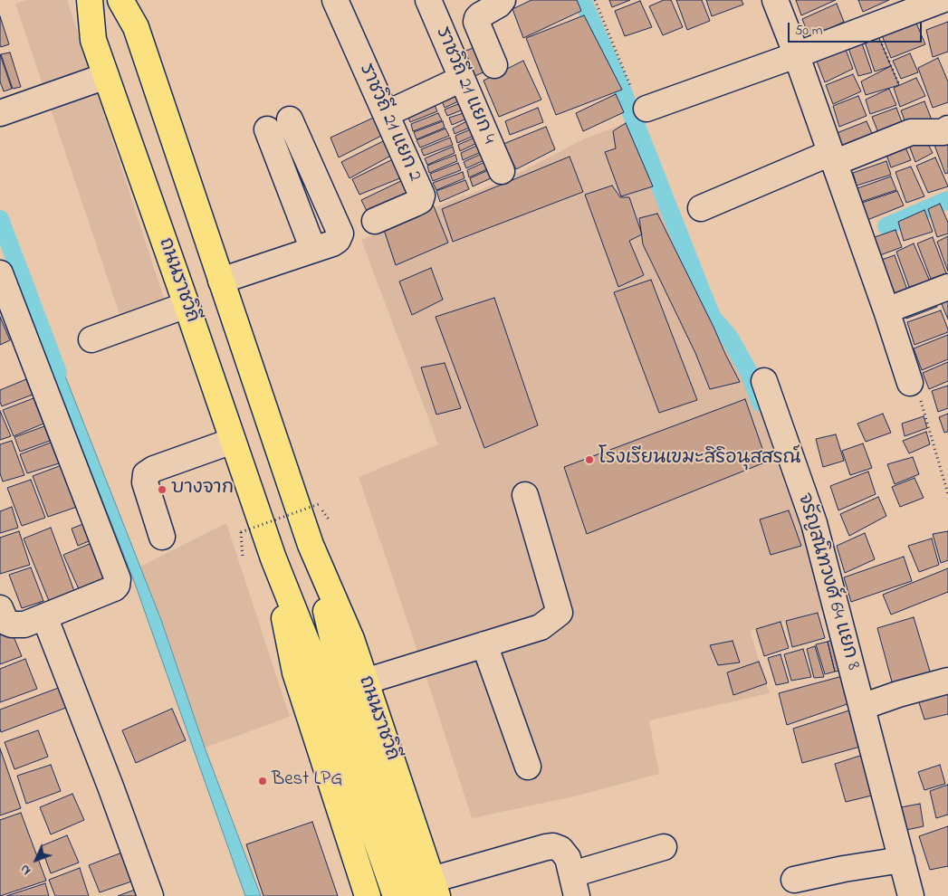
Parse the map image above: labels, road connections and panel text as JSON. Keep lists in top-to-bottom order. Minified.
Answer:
{"streets":{"main road":["ถนนราชวิถี"],"street":["ราชวิถี 21 แยก 4","ราชวิถี 21 แยก 2","จรัญสนิทวงศ์ 64 แยก 8"]},"places":["โรงเรียนเขมะสิริอนุสสรณ์","บางจาก","Best LPG"],"scale_bar":"50 m","north":"bottom left"}
